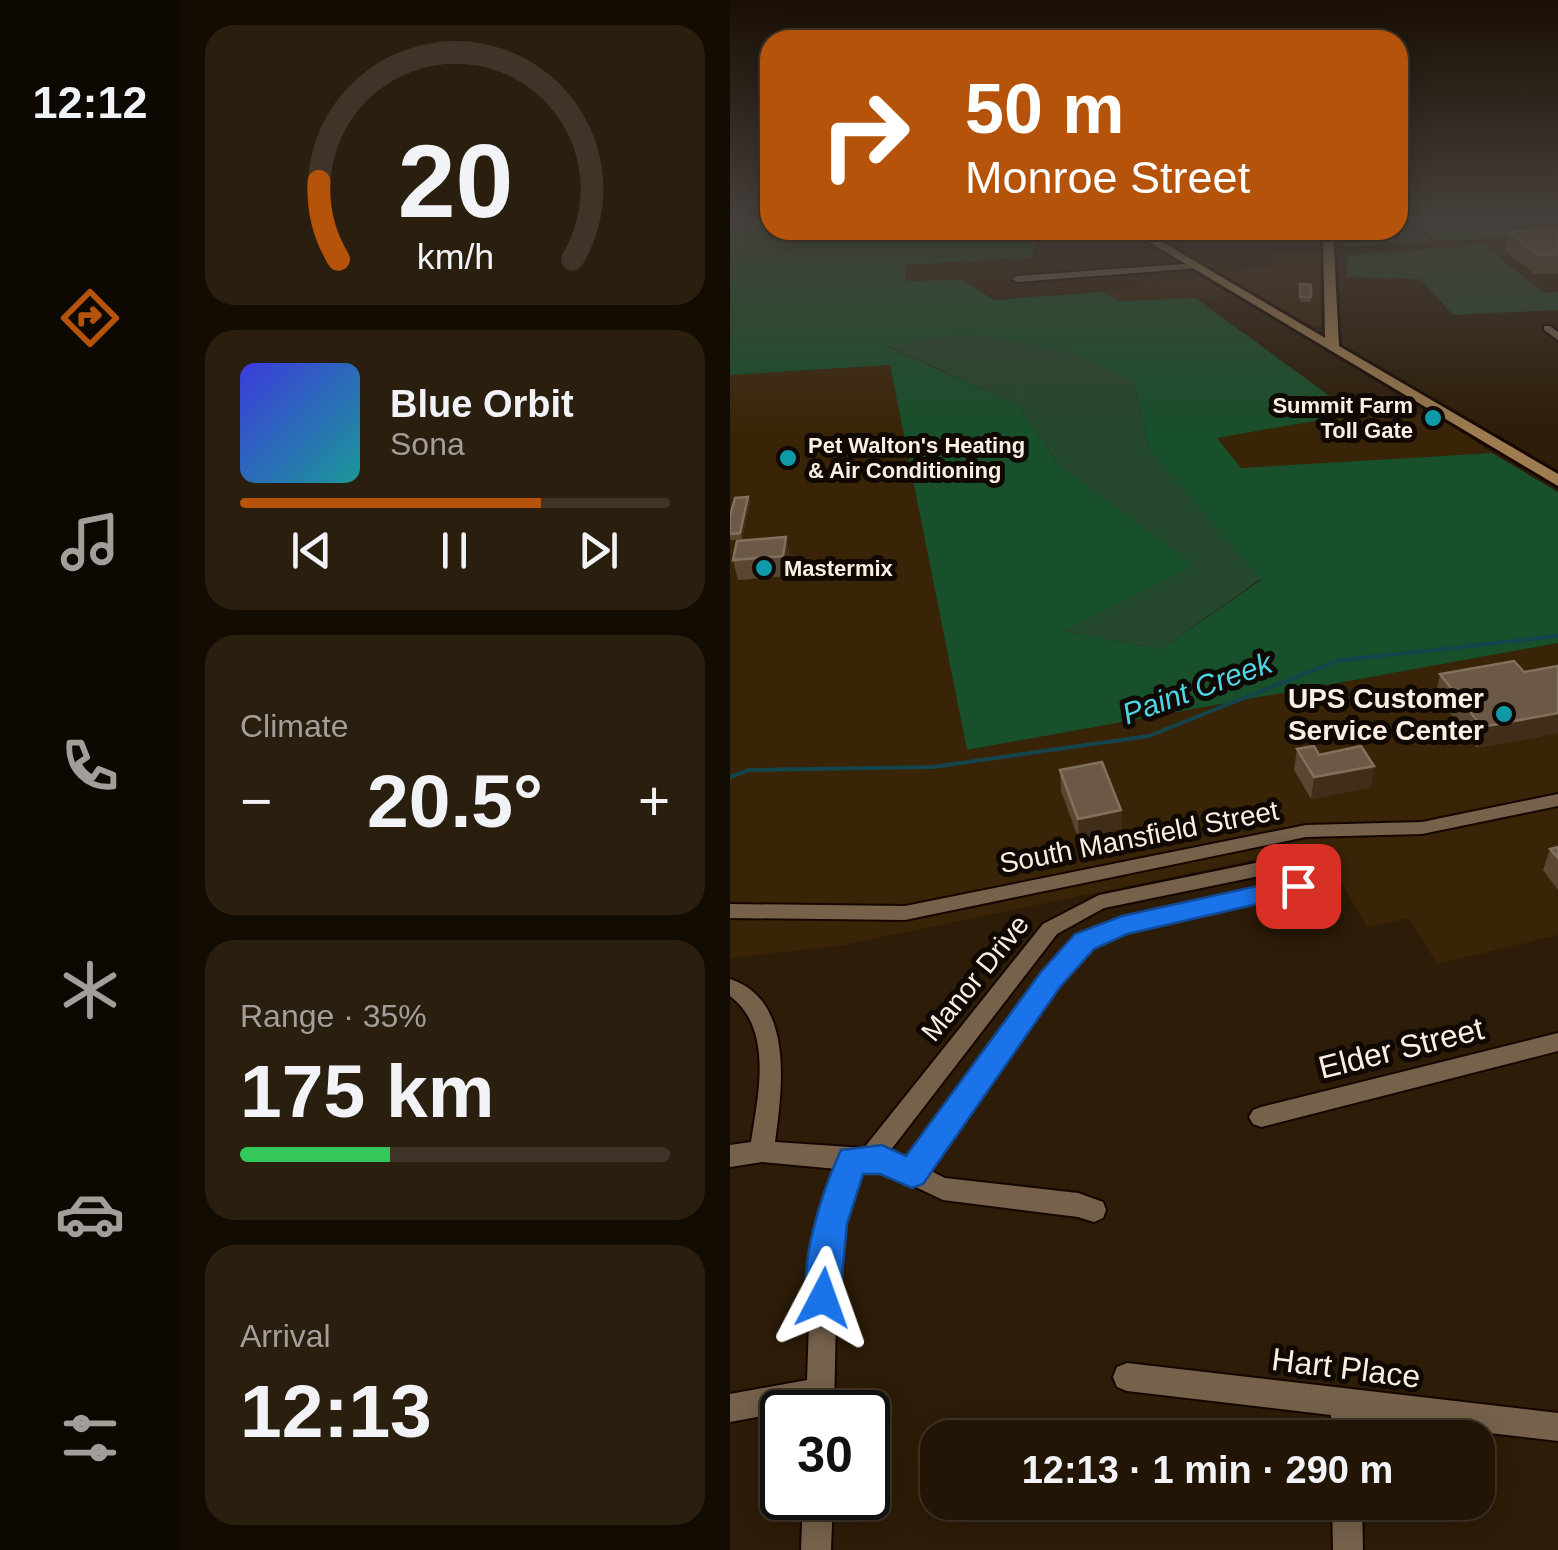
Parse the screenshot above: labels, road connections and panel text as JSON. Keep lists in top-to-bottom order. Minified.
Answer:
{"streets":{"street":["South Mansfield Street","Manor Drive","Elder Street","Hart Place"]},"water":["Paint Creek"],"places":["Summit Farm Toll Gate","Pet Walton's Heating & Air Conditioning","Mastermix","UPS Customer Service Center"],"page":{"tabs":"12:12","turn":["50 m","Monroe Street"],"song":["Blue Orbit","Sona"],"tile":["Climate",["Range · 35%","175 km"],["Arrival","12:13"]],"heat":["−","20.5°","+"],"limit":"30","trip":"12:13 · 1 min · 290 m","gauge":["20","km/h"]}}
